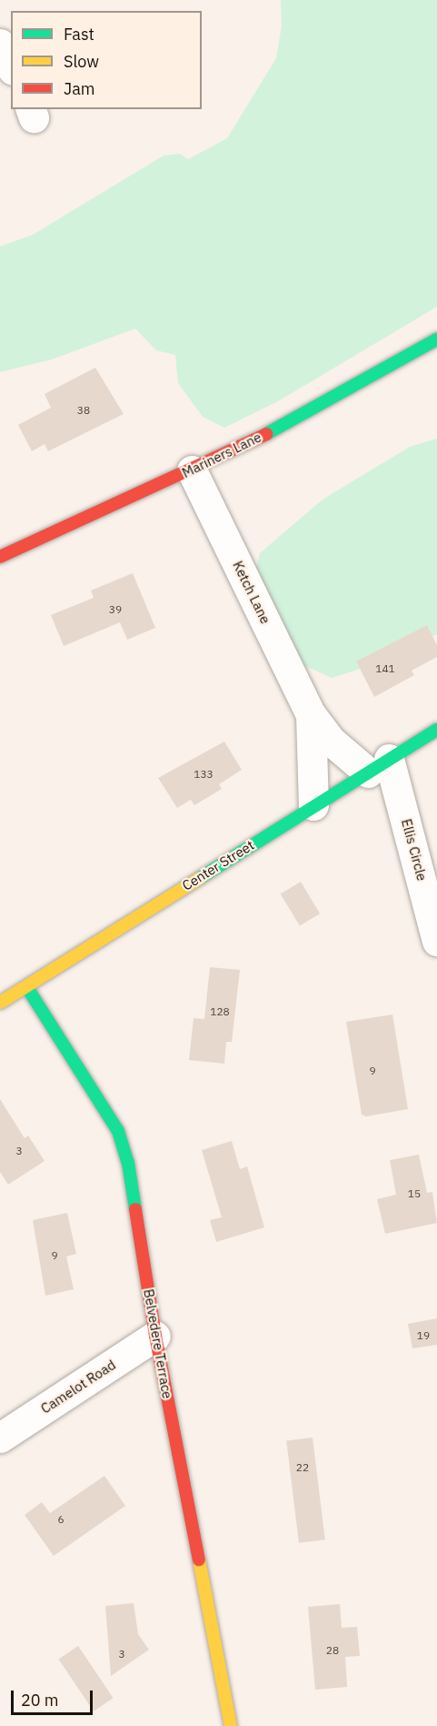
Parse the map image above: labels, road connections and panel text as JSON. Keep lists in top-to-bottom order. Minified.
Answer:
{"streets":{"street":["Mariners Lane","Ketch Lane","Ellis Circle","Center Street","Belvedere Terrace","Camelot Road"]},"crossings":[["Mariners Lane","Ketch Lane"],["Ketch Lane","Ellis Circle"],["Ketch Lane","Center Street"],["Ellis Circle","Center Street"],["Center Street","Belvedere Terrace"],["Belvedere Terrace","Camelot Road"]],"house_numbers":["38","39","141","133","128","9","3","15","9","19","22","6","28","3"],"legend":["Fast","Slow","Jam"],"scale_bar":"20 m"}
